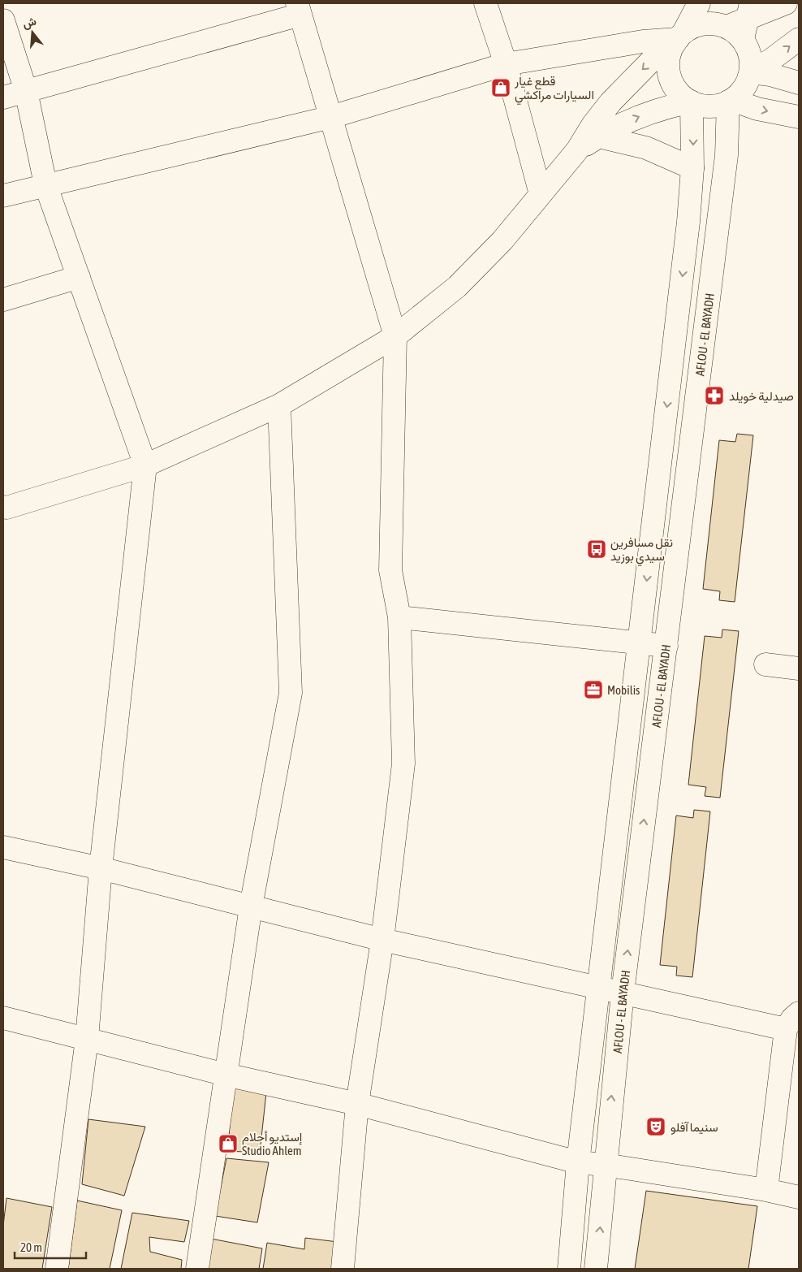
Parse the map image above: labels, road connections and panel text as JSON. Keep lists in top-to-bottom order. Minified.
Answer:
{"streets":{"street":["AFLOU - EL BAYADH"]},"places":{"shop":["قطع غيار السيارات مراكشي","إستديو أحلام Studio Ahlem"],"pharmacy":["صيدلية خويلد"],"bus stop":["نقل مسافرين سيدي بوزيد"],"office":["Mobilis"],"theatre":["سنيما آفلو"]},"scale_bar":"20 m","north":"top"}
